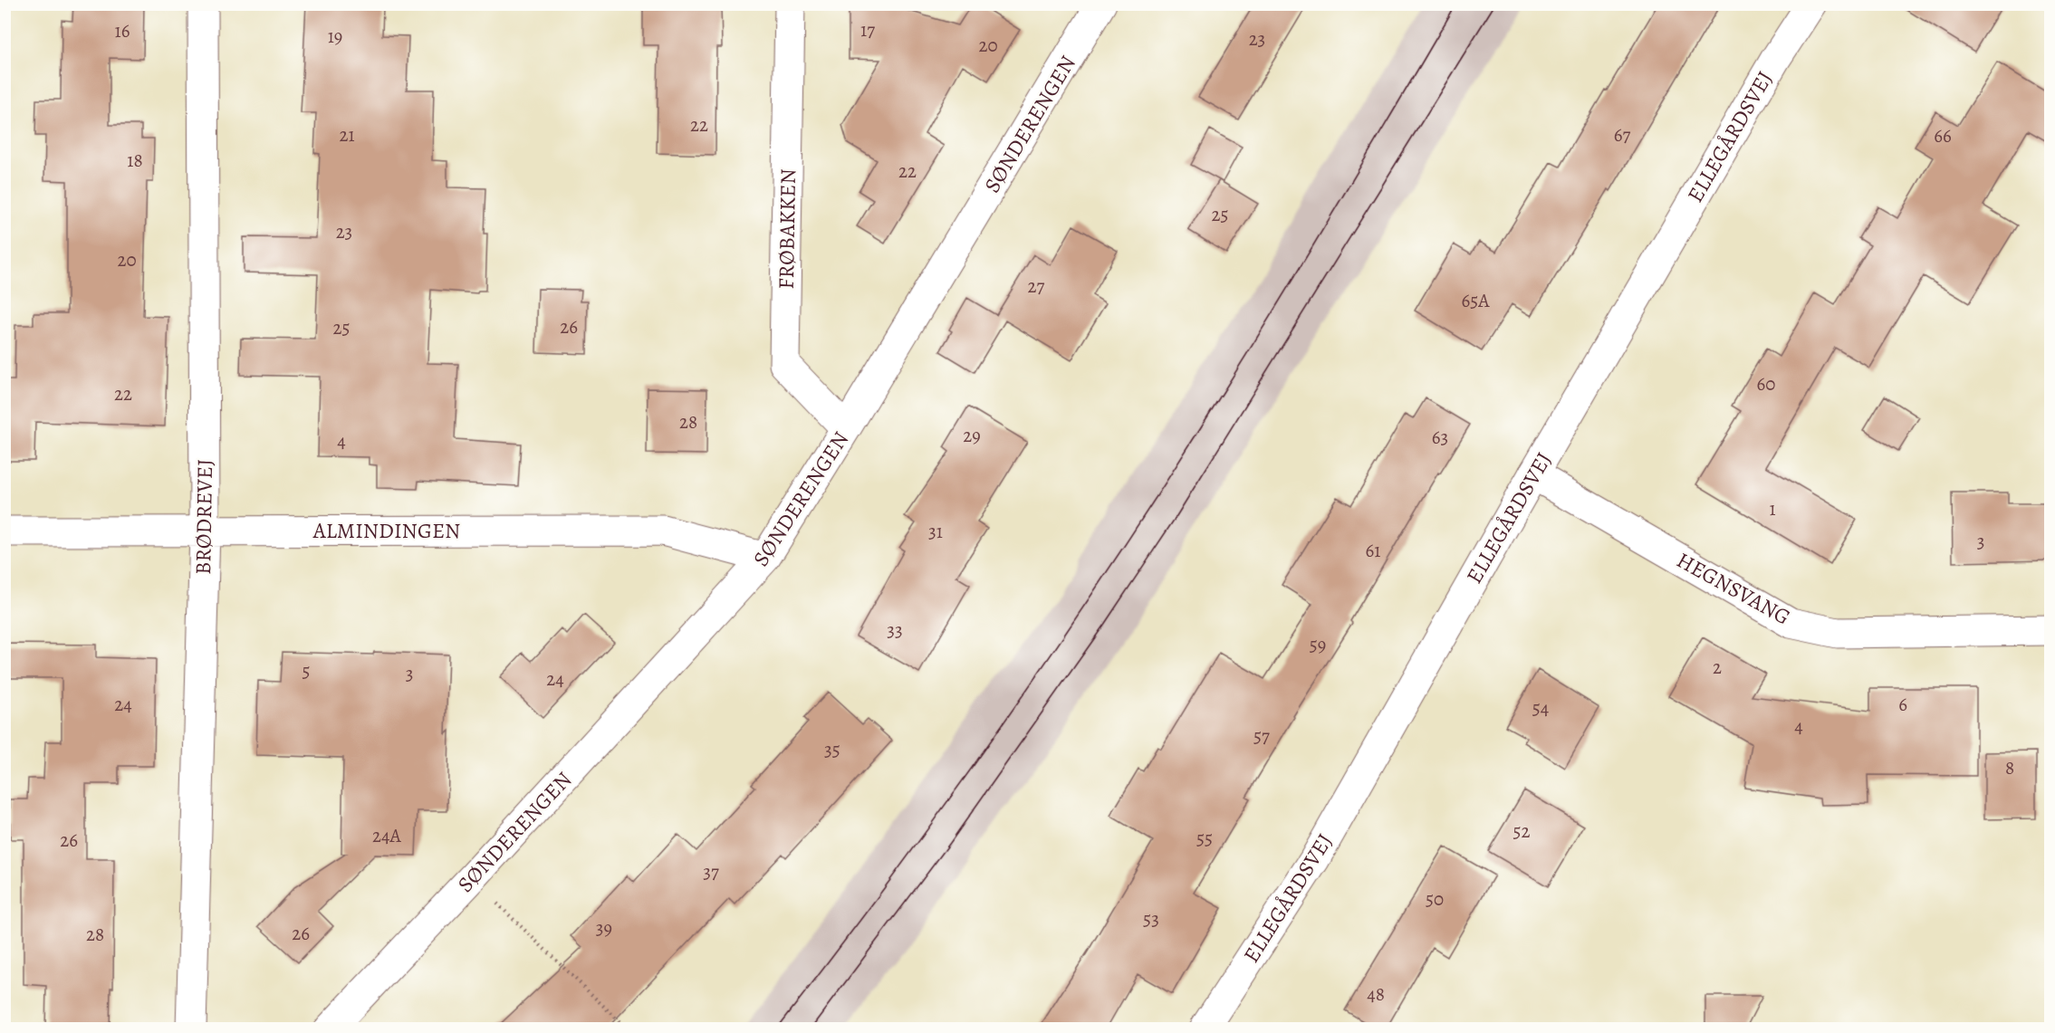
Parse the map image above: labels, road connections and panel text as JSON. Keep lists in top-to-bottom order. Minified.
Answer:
{"streets":{"street":["SØNDERENGEN","ELLEGÅRDSVEJ","FRØBAKKEN","BRØDREVEJ","ALMINDINGEN","HEGNSVANG"]},"crossings":[["SØNDERENGEN","FRØBAKKEN"],["SØNDERENGEN","ALMINDINGEN"],["ELLEGÅRDSVEJ","HEGNSVANG"],["BRØDREVEJ","ALMINDINGEN"]],"house_numbers":["17","16","19","23","20","22","21","67","66","18","22","25","23","20","27","65A","26","25","60","22","28","29","63","4","1","31","3","61","33","59","2","5","3","24","24","6","54","4","57","35","8","52","24A","55","26","37","50","53","39","26","28","48"]}
